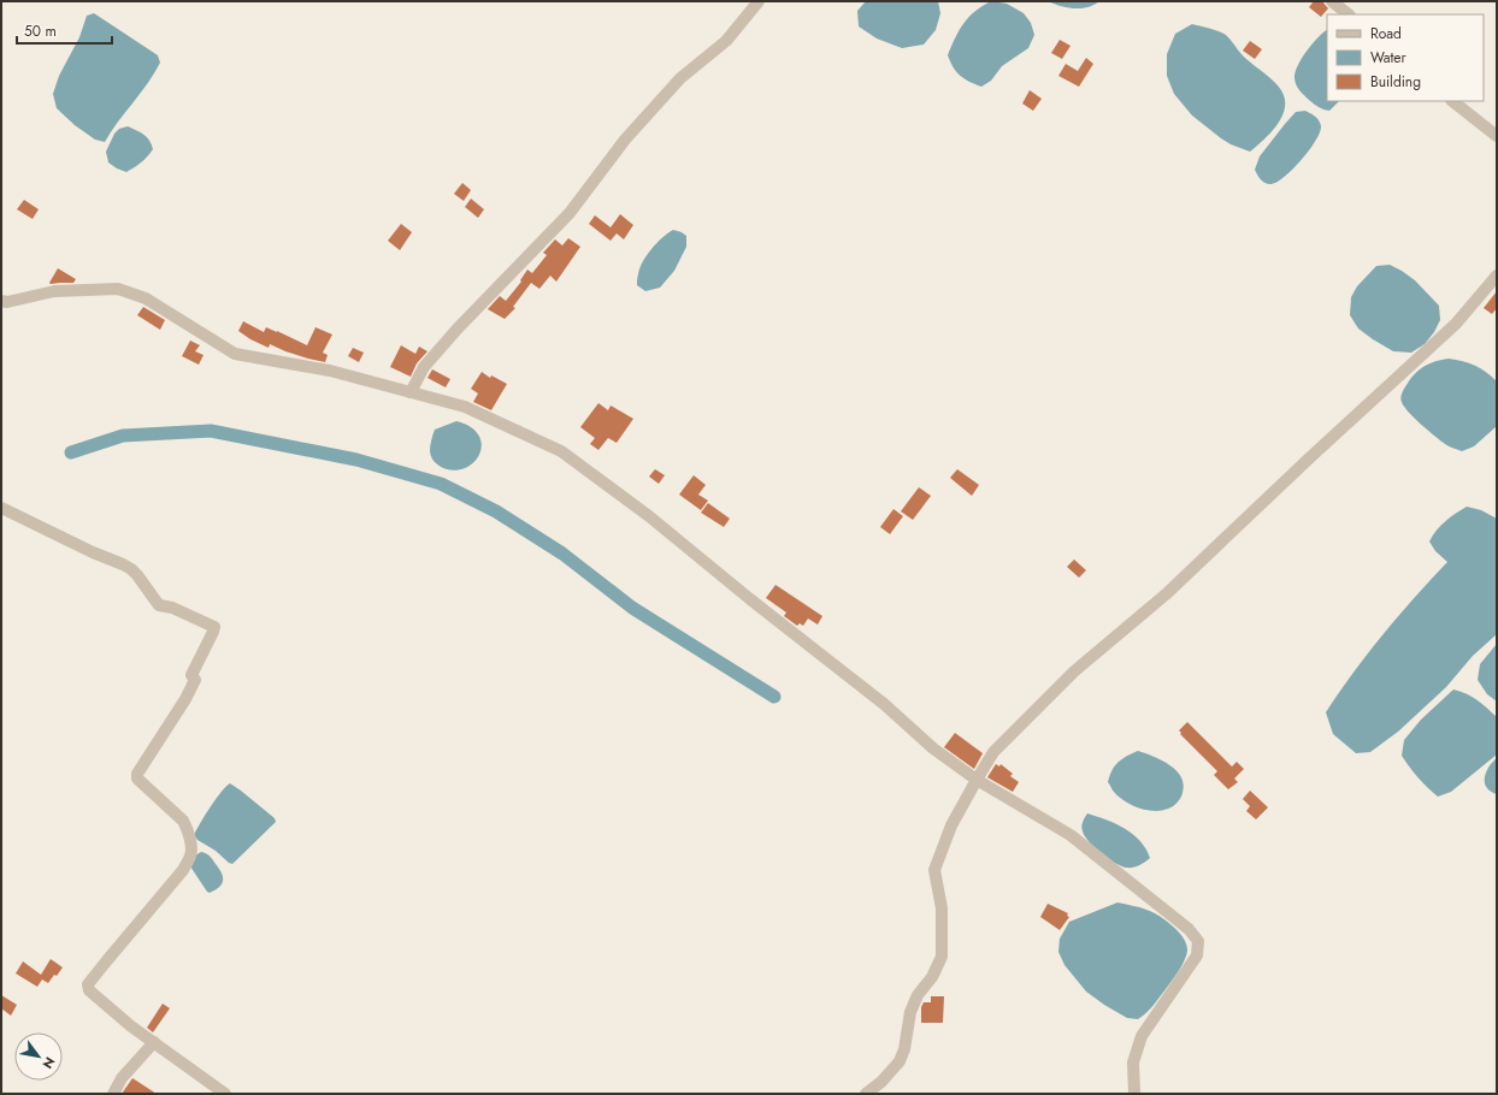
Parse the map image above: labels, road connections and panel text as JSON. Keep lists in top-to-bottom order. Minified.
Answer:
{"legend":["Road","Water","Building"],"scale_bar":"50 m","north":"bottom right"}
